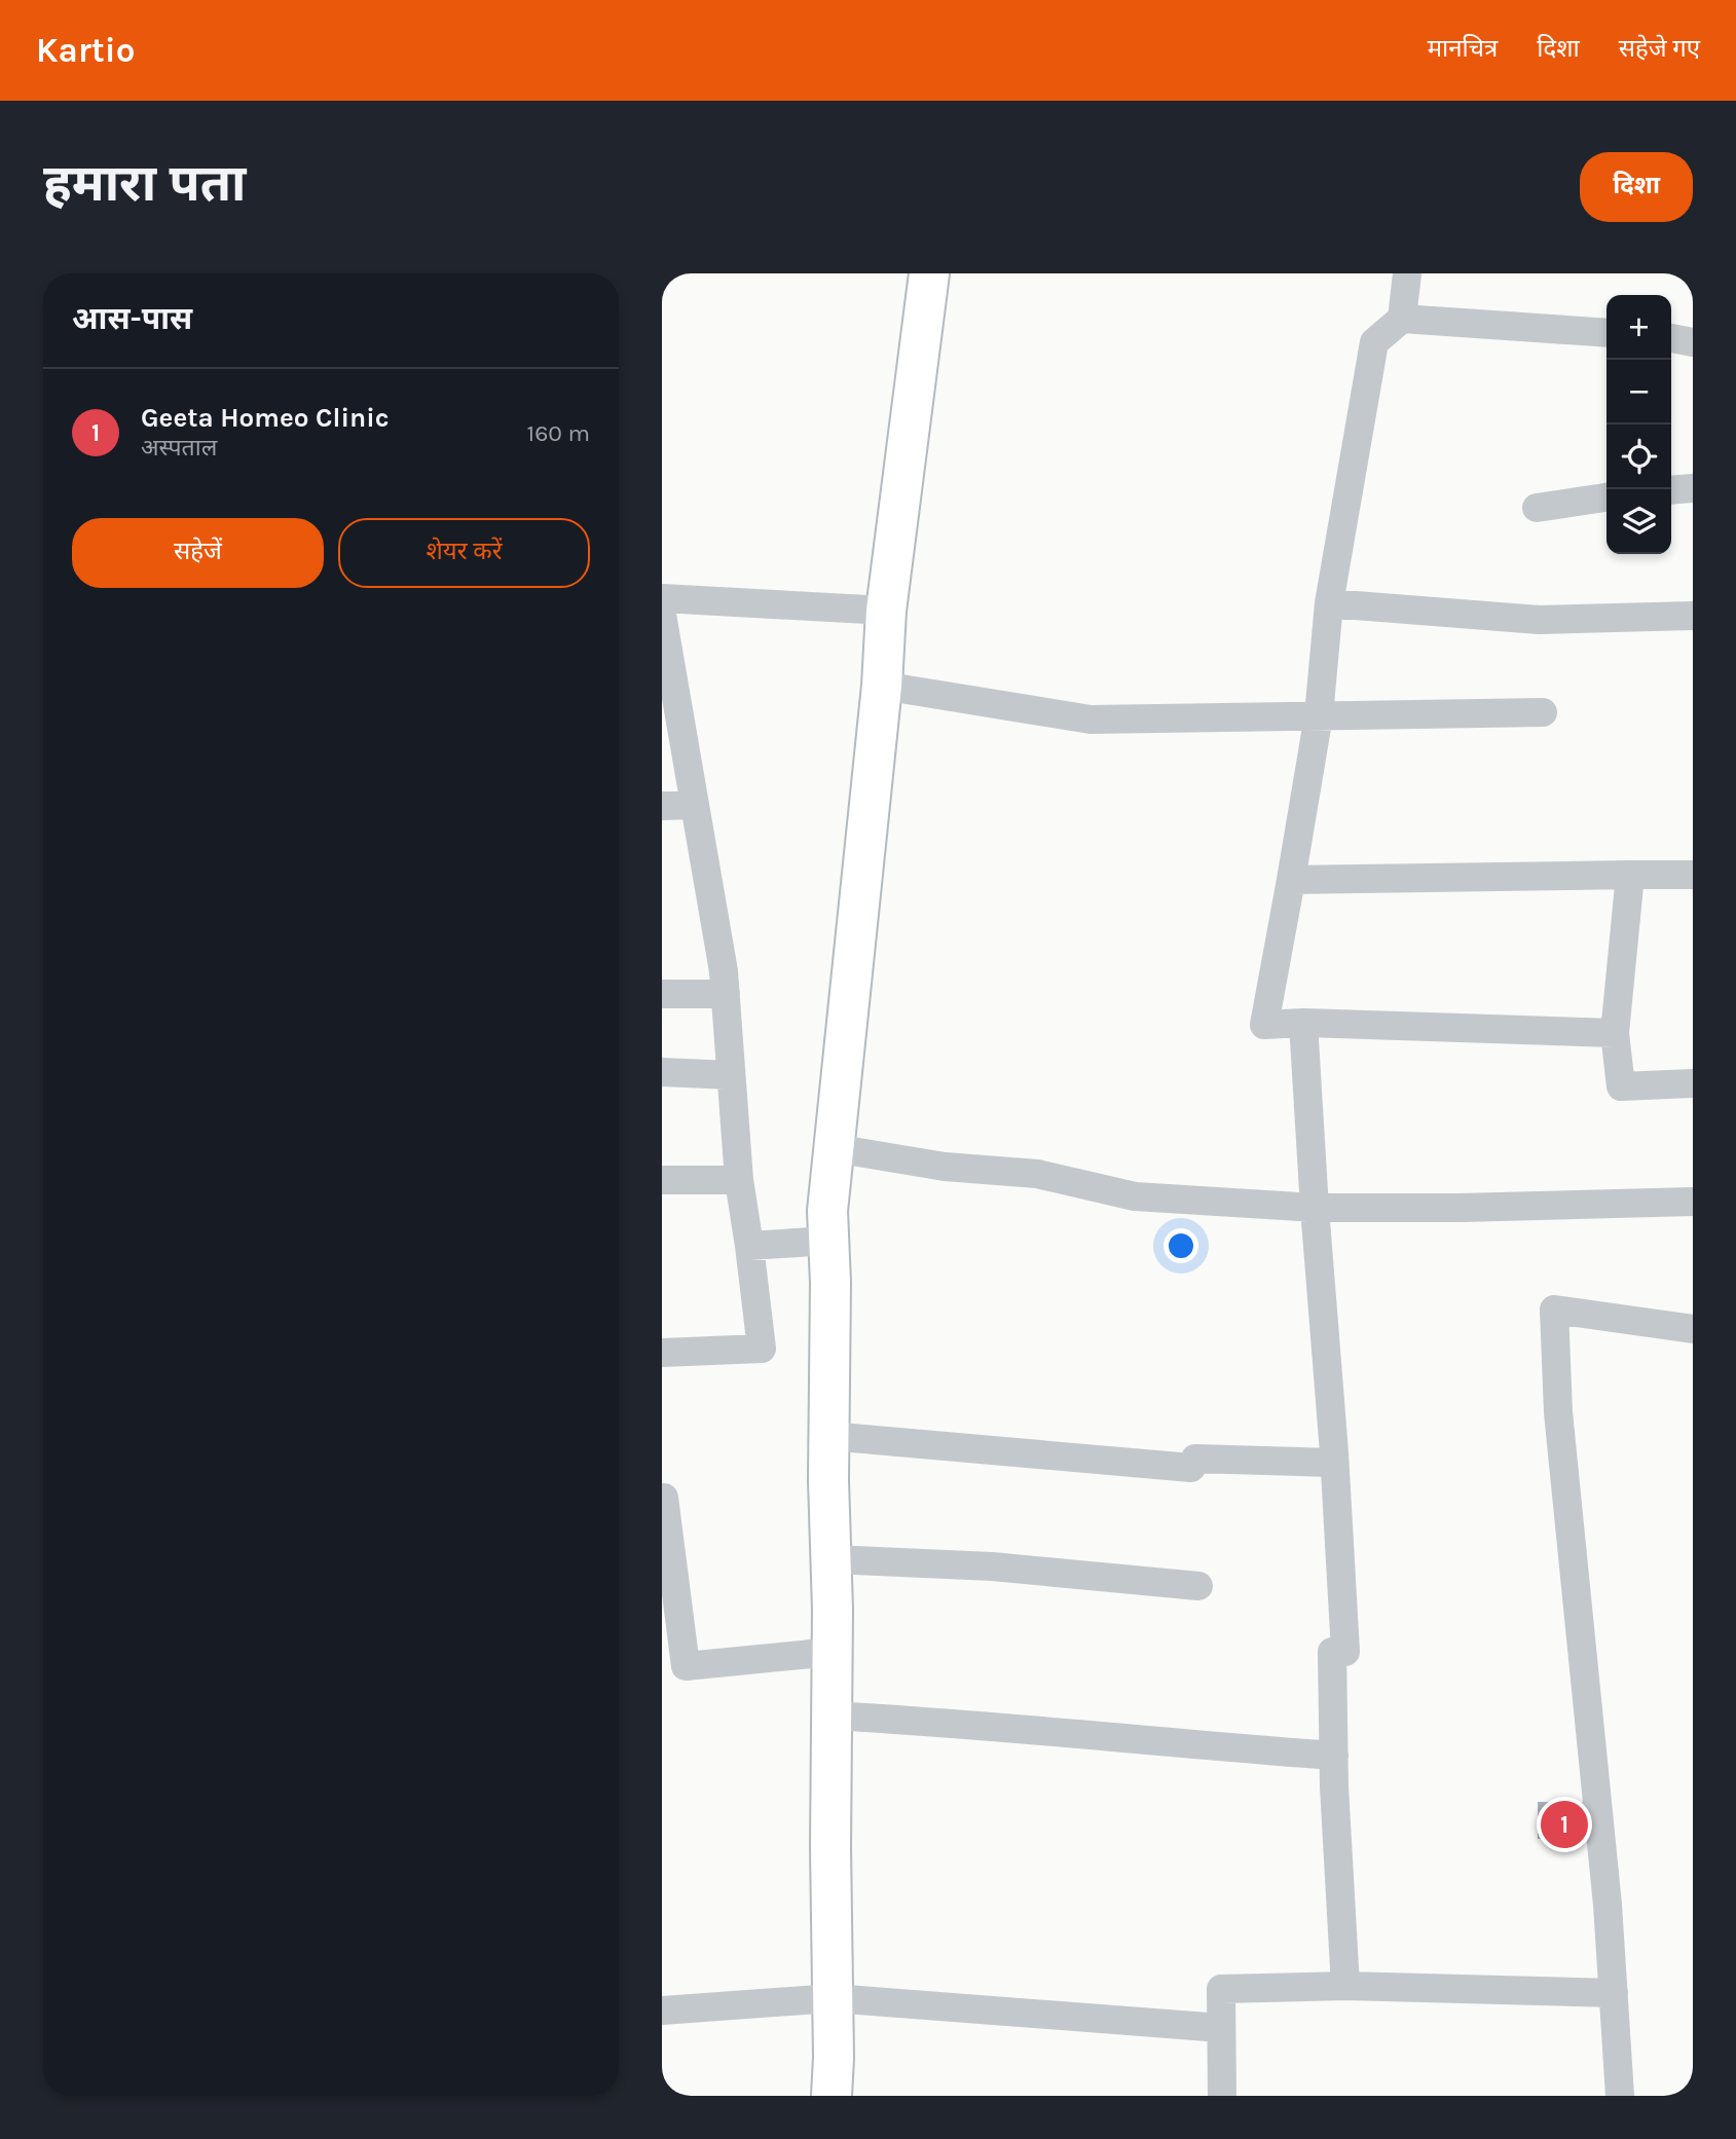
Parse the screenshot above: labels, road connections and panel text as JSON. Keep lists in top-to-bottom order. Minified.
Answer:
{"page":{"header":"Kartio","nav":["मानचित्र","दिशा","सहेजे गए"],"buttons":["दिशा",["सहेजें","शेयर करें"]],"title":"हमारा पता","heading":"आस-पास","map_buttons":["+","−"],"list":[{"mark":"1","name":"Geeta Homeo Clinic","note":"अस्पताल","value":"160 m"}],"pins":"1"}}
